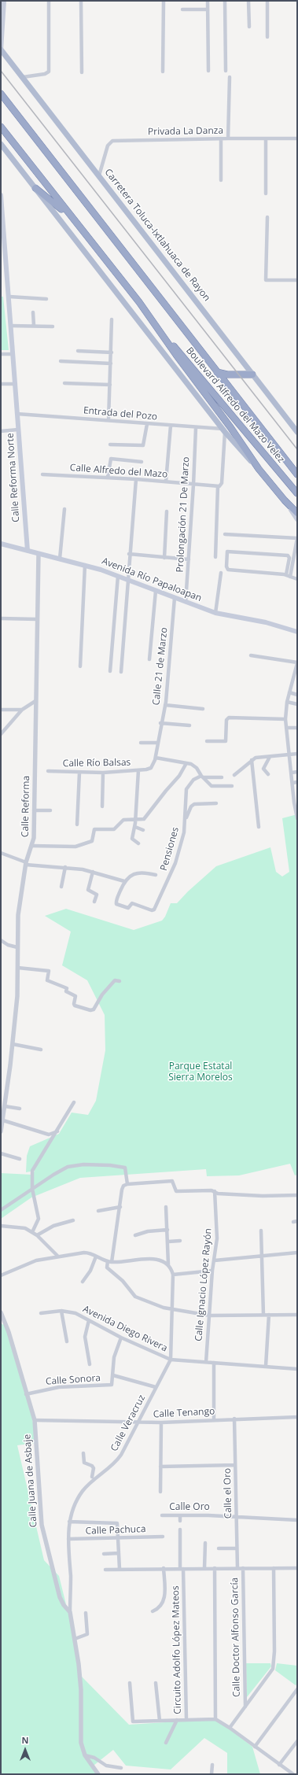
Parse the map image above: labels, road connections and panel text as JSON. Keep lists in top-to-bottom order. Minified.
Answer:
{"streets":{"highway":["Boulevard Alfredo del Mazo Velez"],"main road":["Carretera Toluca-Ixtlahuaca de Rayon","Calle Reforma Norte","Avenida Río Papaloapan"],"street":["Privada La Danza","Entrada del Pozo","Calle Alfredo del Mazo","Prolongación 21 De Marzo","Calle 21 de Marzo","Calle Río Balsas","Calle Reforma","Pensiones","Calle Ignacio López Rayón","Avenida Diego Rivera","Calle Sonora","Calle Tenango","Calle Veracruz","Calle Juana de Asbaje","Calle el Oro","Calle Oro","Calle Pachuca","Calle Doctor Alfonso García","Circuito Adolfo López Mateos"]},"crossings":[["Privada La Danza","Carretera Toluca-Ixtlahuaca de Rayon"],["Entrada del Pozo","Calle Reforma Norte"],["Entrada del Pozo","Prolongación 21 De Marzo"],["Calle Alfredo del Mazo","Prolongación 21 De Marzo"],["Calle Reforma Norte","Avenida Río Papaloapan"],["Prolongación 21 De Marzo","Avenida Río Papaloapan"],["Avenida Río Papaloapan","Calle 21 de Marzo"],["Avenida Río Papaloapan","Calle Reforma"],["Calle 21 de Marzo","Calle Río Balsas"],["Calle Ignacio López Rayón","Avenida Diego Rivera"],["Avenida Diego Rivera","Calle Sonora"],["Avenida Diego Rivera","Calle Veracruz"],["Calle Sonora","Calle Juana de Asbaje"],["Calle Tenango","Calle Veracruz"],["Calle Tenango","Calle Juana de Asbaje"],["Calle Tenango","Calle el Oro"],["Calle Veracruz","Calle Juana de Asbaje"],["Calle Veracruz","Calle Pachuca"],["Calle el Oro","Calle Oro"]],"parks":["Parque Estatal Sierra Morelos"],"north":"top"}
